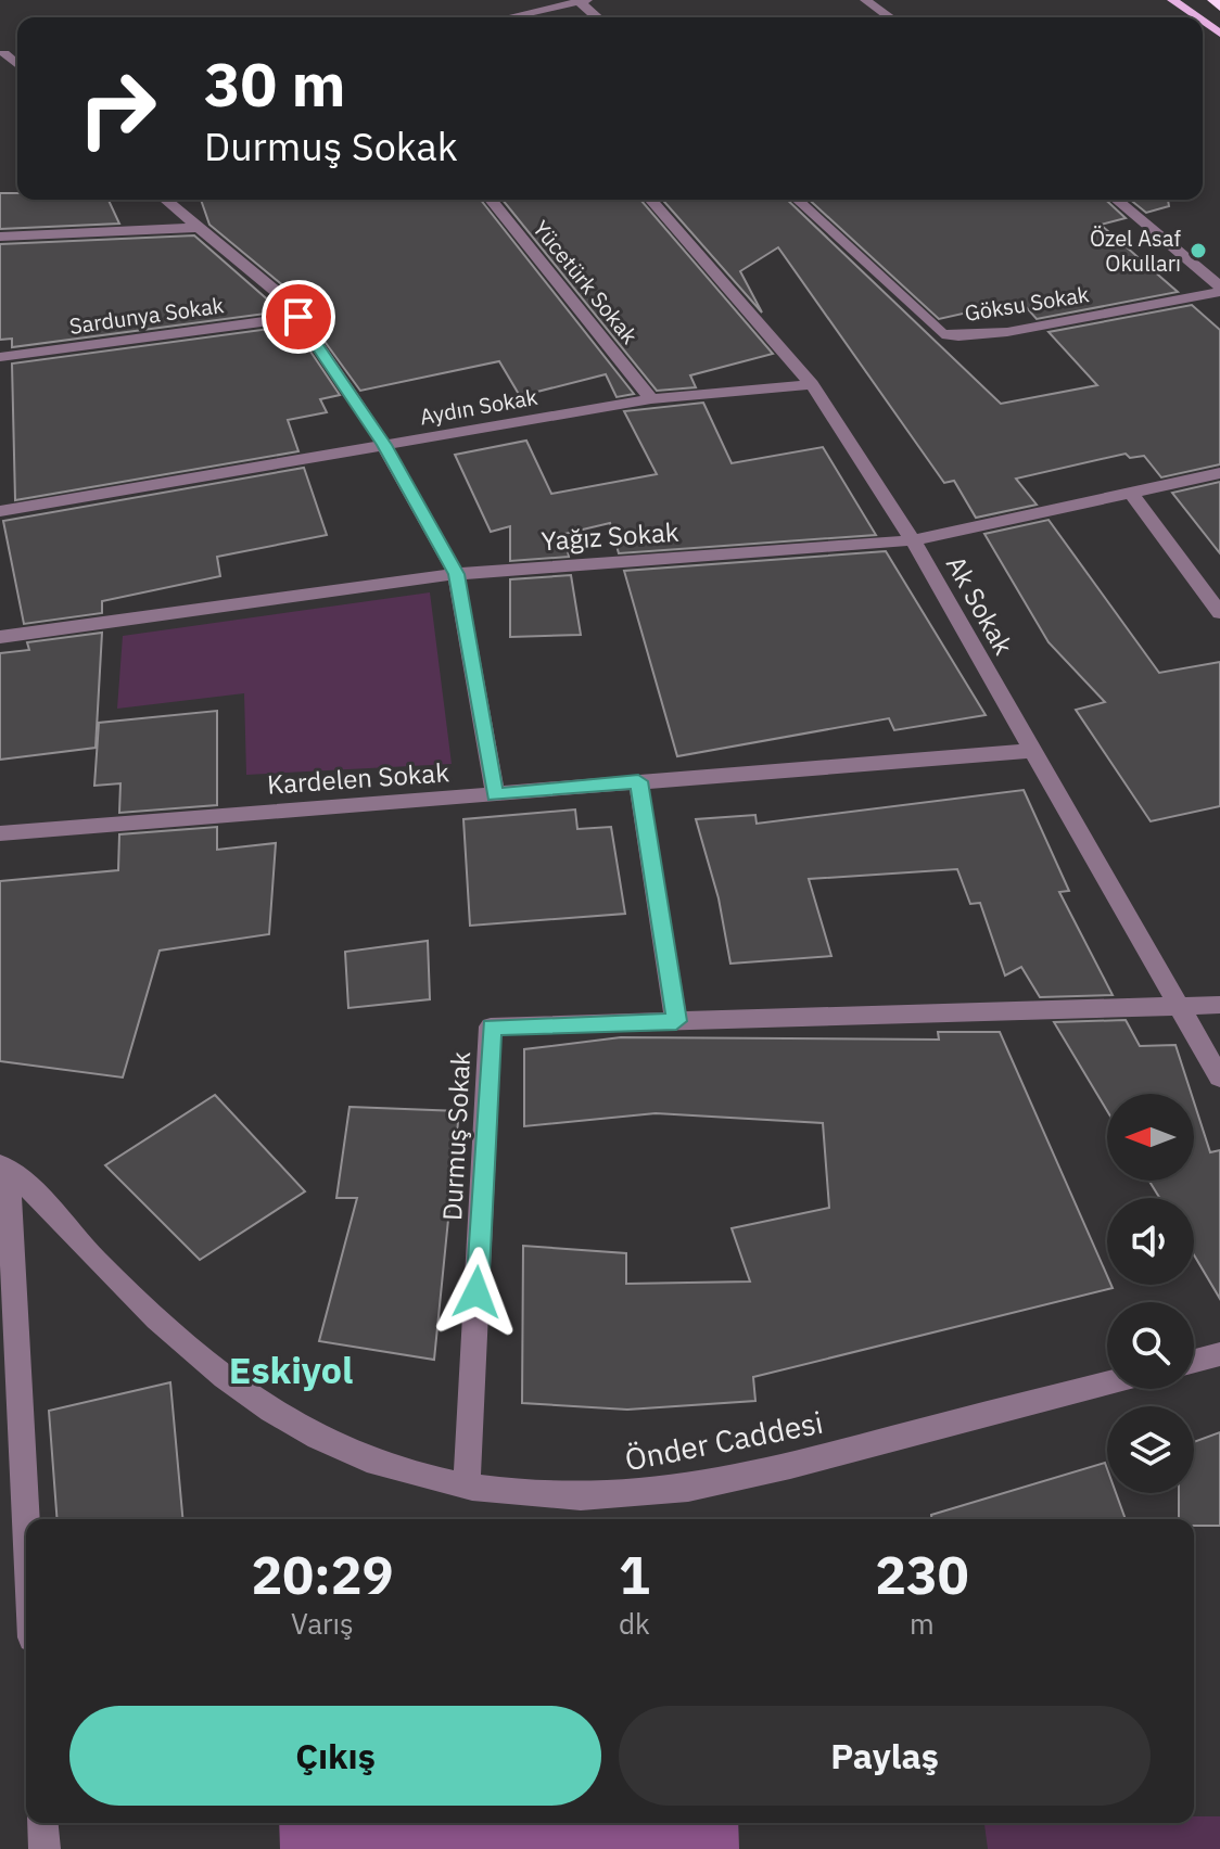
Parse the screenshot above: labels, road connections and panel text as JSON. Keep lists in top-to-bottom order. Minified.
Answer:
{"streets":{"street":["Yücetürk Sokak","Göksu Sokak","Sardunya Sokak","Aydın Sokak","Yağız Sokak","Ak Sokak","Kardelen Sokak","Durmuş Sokak","Önder Caddesi"]},"crossings":[["Yücetürk Sokak","Aydın Sokak"],["Aydın Sokak","Ak Sokak"],["Yağız Sokak","Ak Sokak"],["Ak Sokak","Kardelen Sokak"],["Ak Sokak","Durmuş Sokak"],["Durmuş Sokak","Önder Caddesi"]],"districts":["Eskiyol"],"places":["Özel Asaf Okulları"],"north":"left","page":{"turn":["30 m","Durmuş Sokak"],"eta":["20:29","Varış","1","dk","230","m"],"buttons":["Çıkış","Paylaş"]}}
